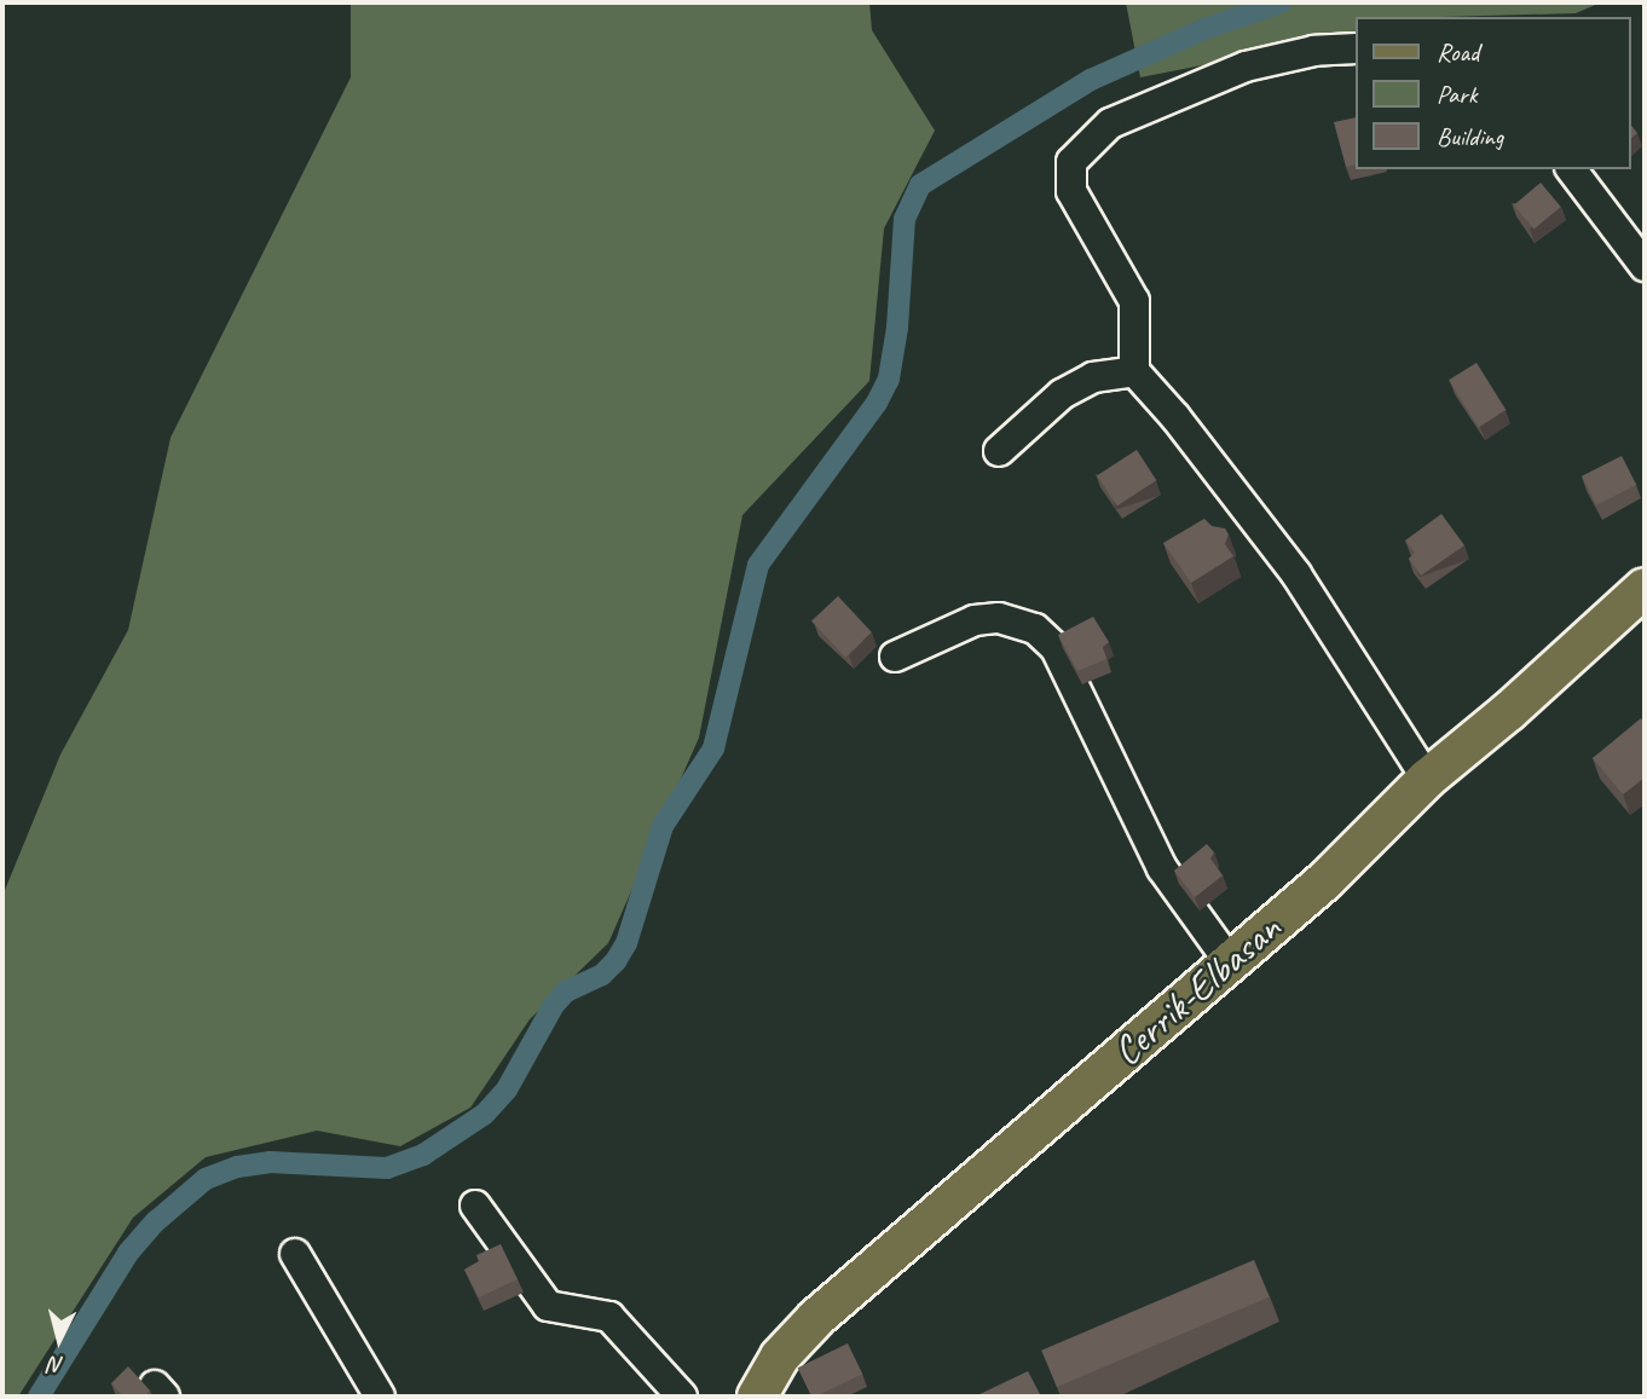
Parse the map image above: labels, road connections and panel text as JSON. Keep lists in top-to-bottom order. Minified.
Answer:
{"streets":{"main road":["Cerrik-Elbasan"]},"legend":["Road","Park","Building"],"north":"bottom"}
